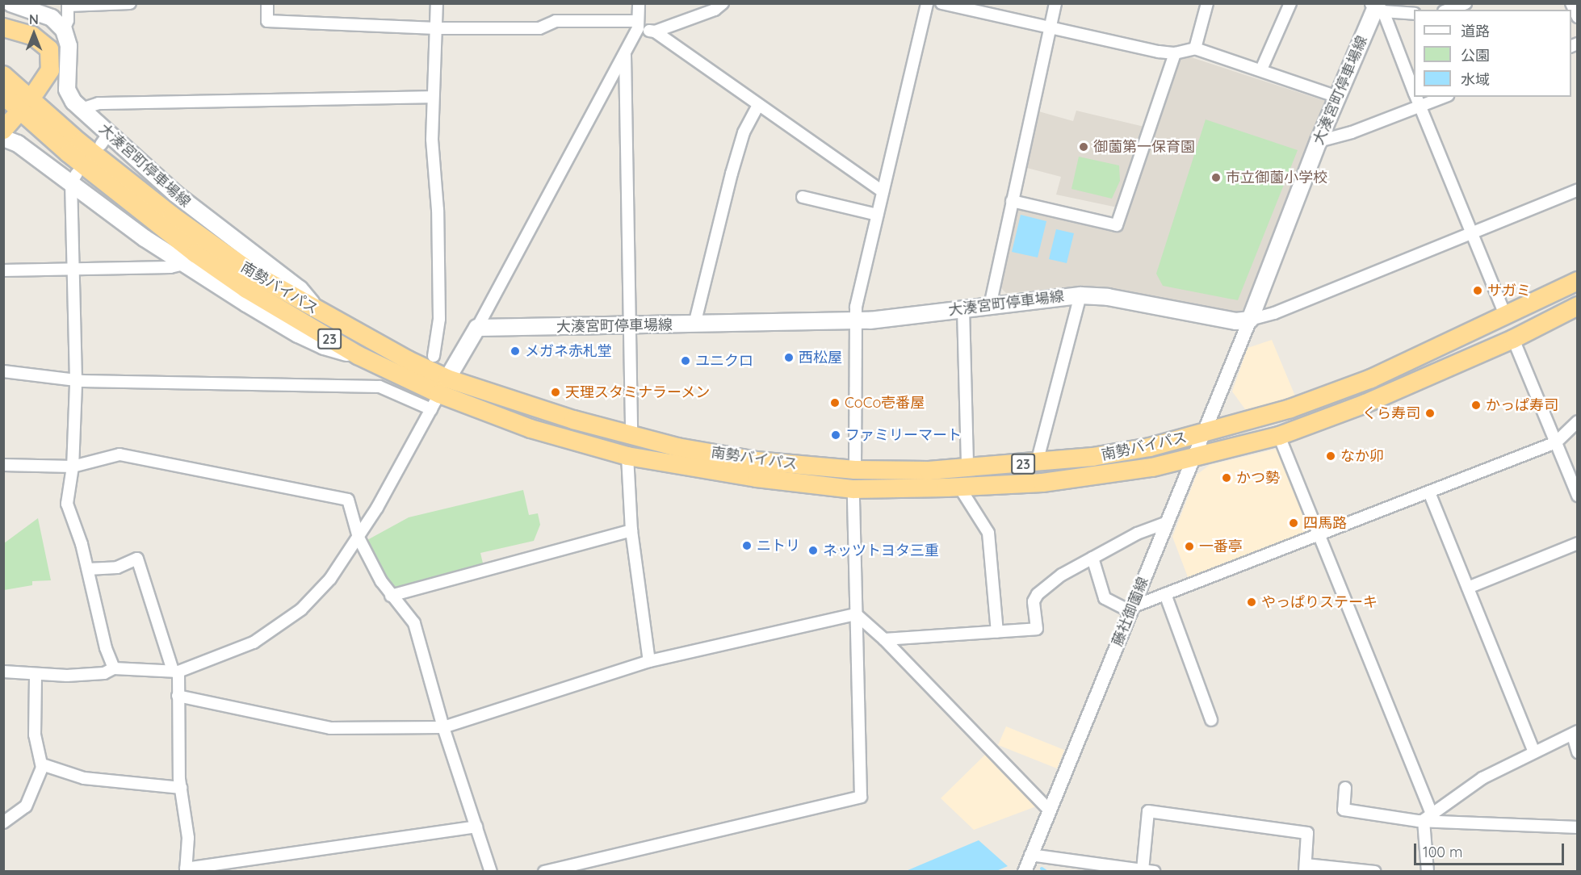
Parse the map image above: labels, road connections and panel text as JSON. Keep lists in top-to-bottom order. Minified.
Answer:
{"streets":{"highway":["南勢バイパス","23"],"main road":["大湊宮町停車場線"],"street":["藤社御薗線"]},"crossings":[["大湊宮町停車場線","南勢バイパス"],["大湊宮町停車場線","藤社御薗線"],["南勢バイパス","藤社御薗線"]],"places":["御薗第一保育園","市立御薗小学校","サガミ","メガネ赤札堂","西松屋","ユニクロ","天理スタミナラーメン","CoCo壱番屋","かっぱ寿司","くら寿司","ファミリーマート","なか卯","かつ勢","四馬路","ニトリ","一番亭","ネッツトヨタ三重","やっぱりステーキ"],"legend":["道路","公園","水域"],"scale_bar":"100 m","north":"top"}
